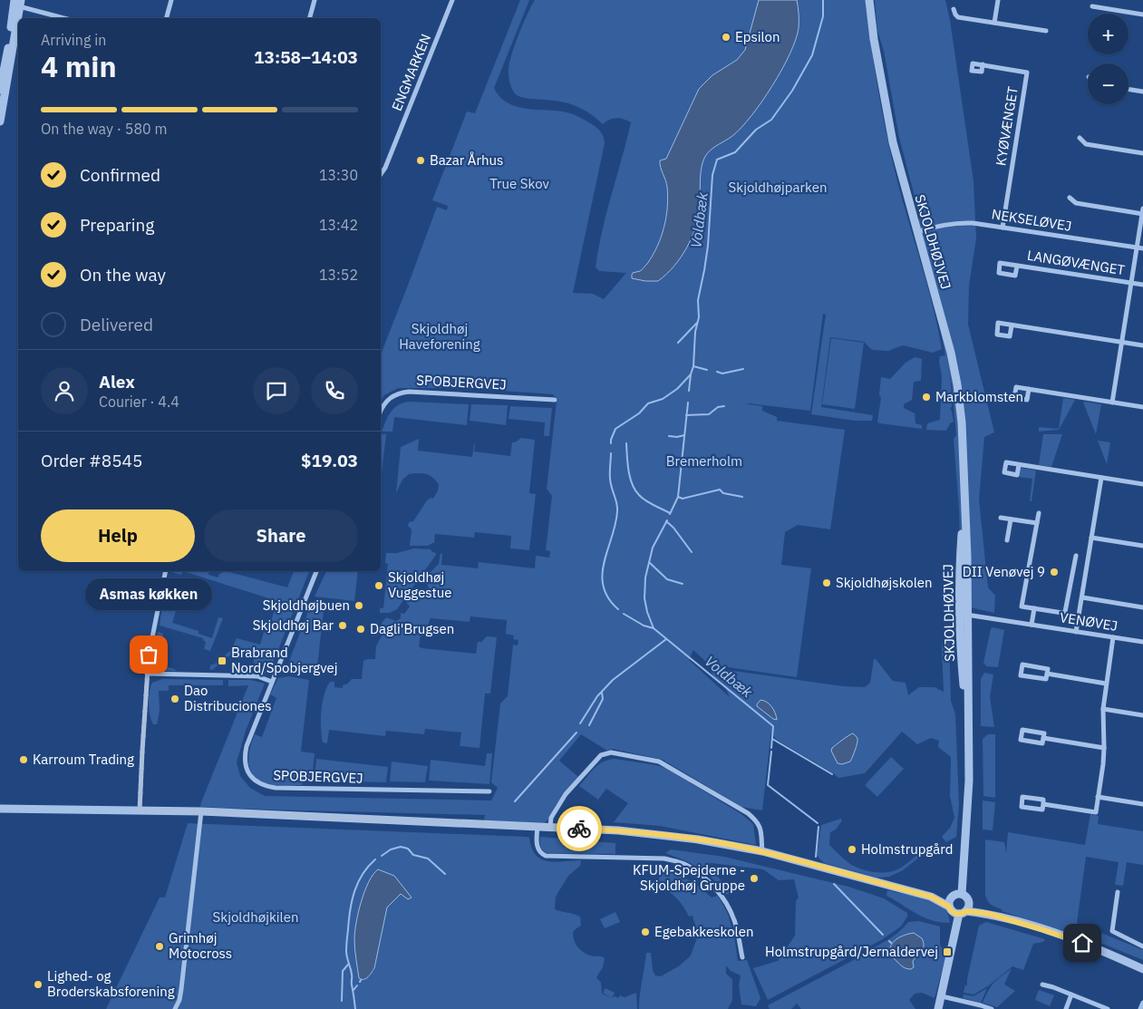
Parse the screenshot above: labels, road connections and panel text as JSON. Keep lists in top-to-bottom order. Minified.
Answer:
{"streets":{"street":["ENGMARKEN","KYØVÆNGET","NEKSELØVEJ","SKJOLDHØJVEJ","LANGØVÆNGET","SPOBJERGVEJ","VENØVEJ"]},"crossings":[["KYØVÆNGET","NEKSELØVEJ"],["NEKSELØVEJ","SKJOLDHØJVEJ"],["NEKSELØVEJ","LANGØVÆNGET"],["SKJOLDHØJVEJ","VENØVEJ"]],"water":["Voldbæk"],"parks":["True Skov","Skjoldhøjparken","Skjoldhøj Haveforening","Bremerholm","Skjoldhøjkilen"],"places":{"other":["Epsilon","Bazar Århus","Markblomsten","DII Venøvej 9","Skjoldhøjskolen","Skjoldhøj Vuggestue","Skjoldhøjbuen","Skjoldhøj Bar","Dagli'Brugsen","Asmas køkken","Dao Distribuciones","Karroum Trading","Holmstrupgård","KFUM-Spejderne - Skjoldhøj Gruppe","Egebakkeskolen","Grimhøj Motocross","Lighed- og Broderskabsforening"],"transit":["Brabrand Nord/Spobjergvej","Holmstrupgård/Jernaldervej"]},"page":{"map_buttons":["+","−"],"heading":["4 min","Arriving in","13:58–14:03"],"panel":["Alex","Courier · 4.4","Order #8545","$19.03"],"bar":"On the way · 580 m","list":[["Confirmed","13:30"],["Preparing","13:42"],["On the way","13:52"],"Delivered"],"buttons":["Help","Share"],"bubble":"Asmas køkken"}}
